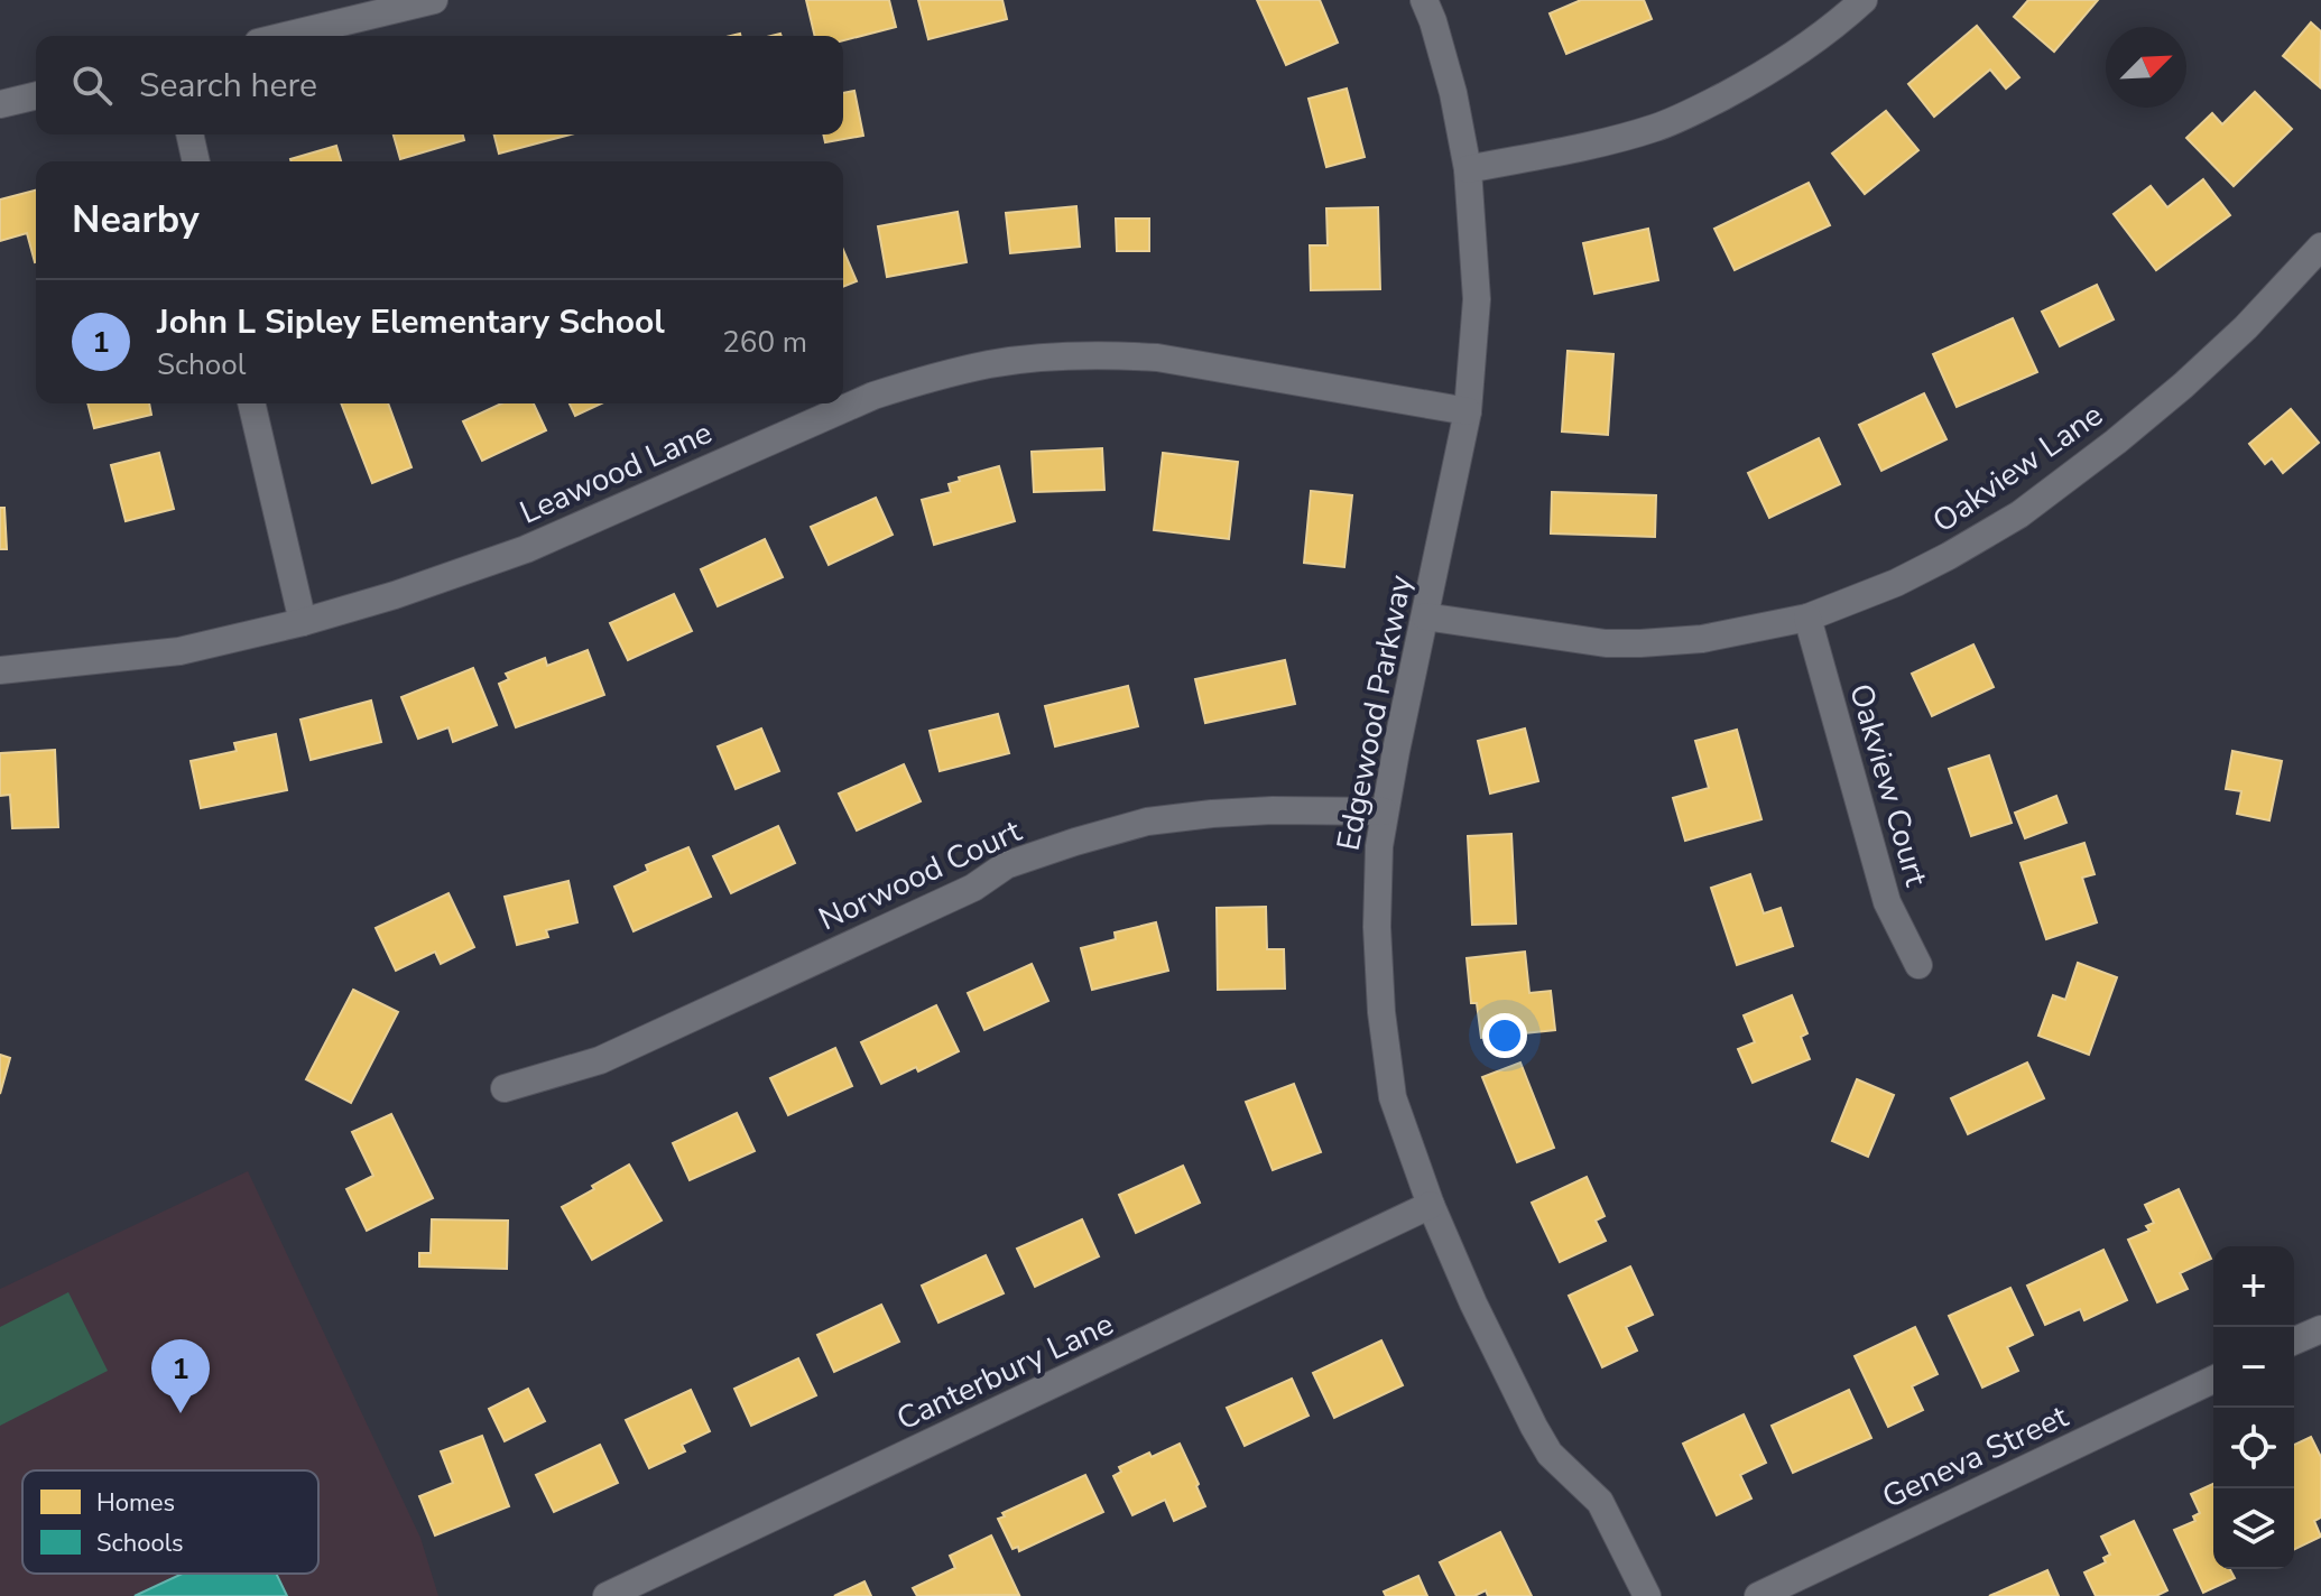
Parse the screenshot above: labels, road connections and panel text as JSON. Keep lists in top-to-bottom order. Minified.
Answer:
{"streets":{"street":["Oakview Lane","Leawood Lane","Edgewood Parkway","Oakview Court","Norwood Court","Canterbury Lane","Geneva Street"]},"crossings":[["Oakview Lane","Edgewood Parkway"],["Oakview Lane","Oakview Court"],["Leawood Lane","Edgewood Parkway"],["Edgewood Parkway","Norwood Court"],["Edgewood Parkway","Canterbury Lane"]],"legend":["Homes","Schools"],"north":"top right","page":{"search":"Search here","heading":"Nearby","list":[{"mark":"1","name":"John L Sipley Elementary School","note":"School","value":"260 m"}],"map_buttons":["+","−"],"pins":"1"}}
